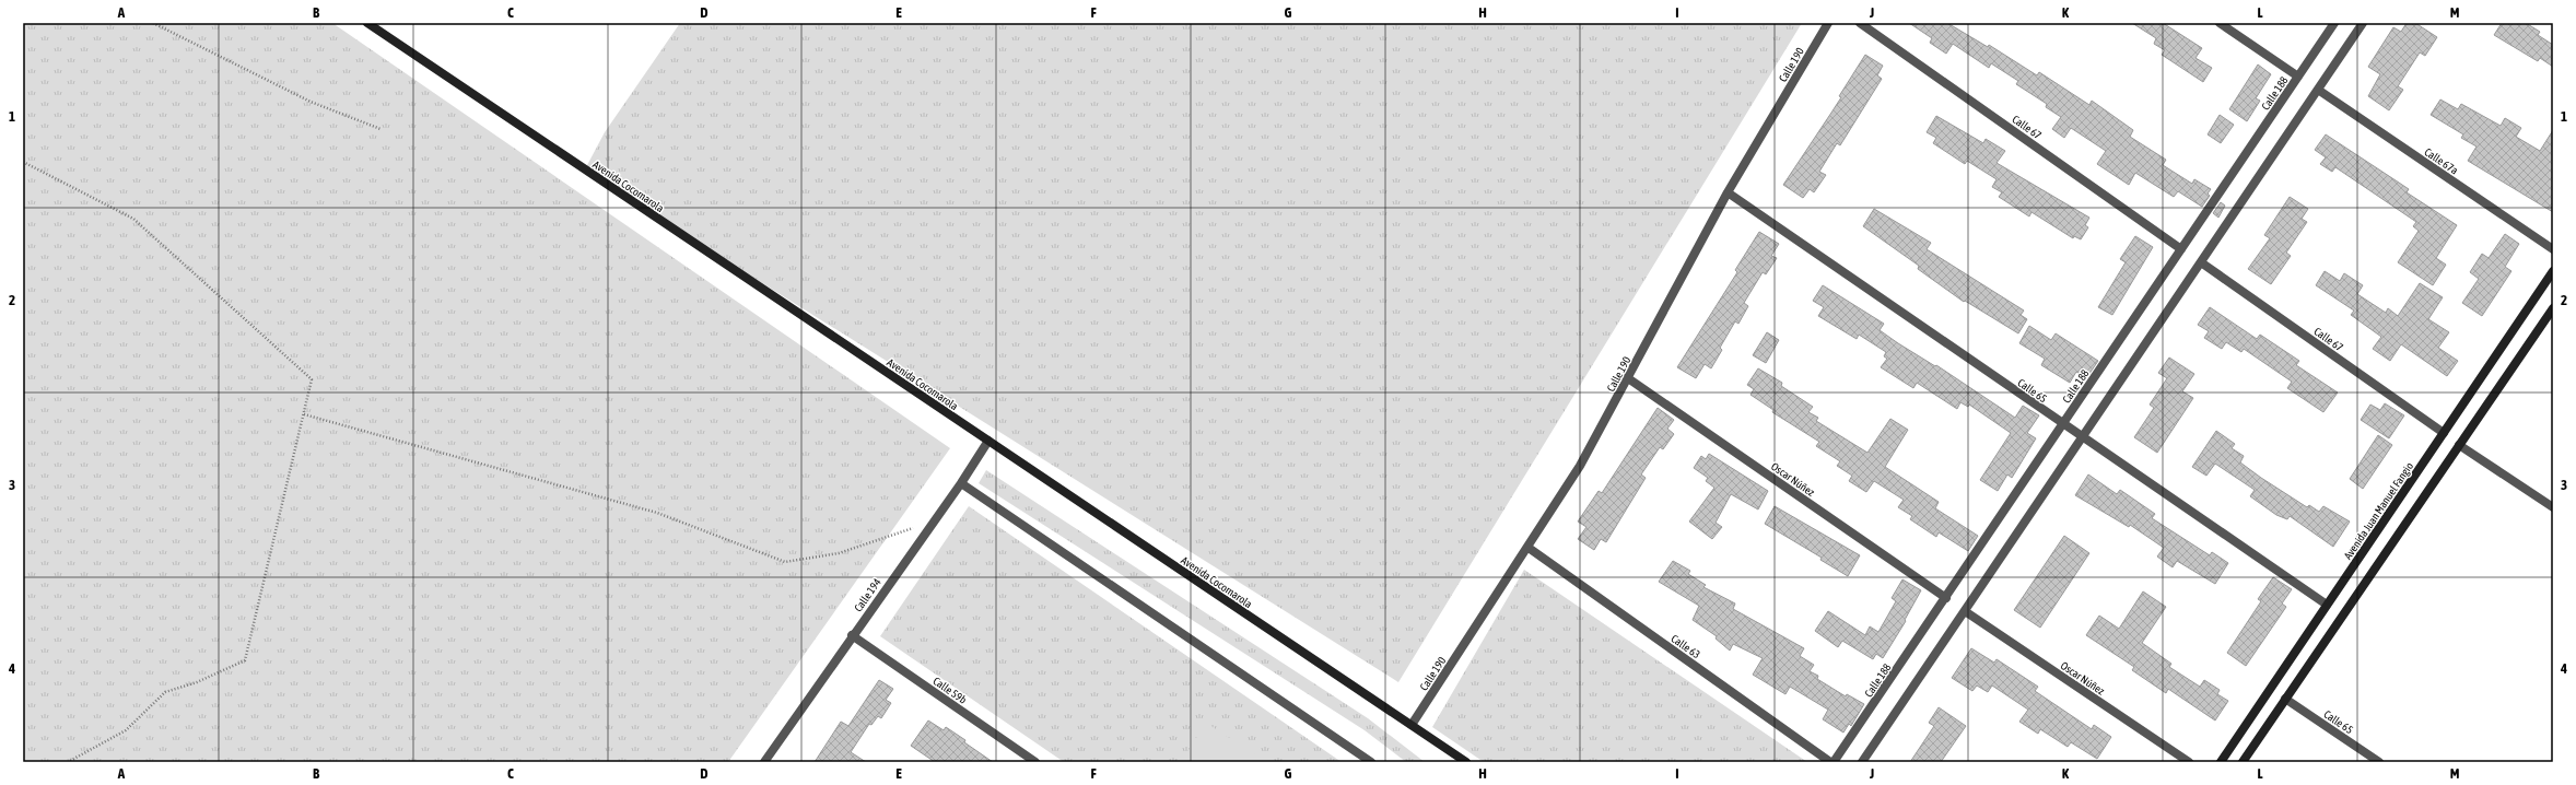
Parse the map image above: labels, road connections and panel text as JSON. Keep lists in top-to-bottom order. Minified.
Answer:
{"streets":{"main road":["Avenida Cocomarola","Avenida Juan Manuel Fangio"],"street":["Calle 190","Calle 188","Calle 67","Calle 67a","Calle 65","Oscar Núñez","Calle 194","Calle 63","Calle 59b"]},"crossings":[["Calle 190","Avenida Cocomarola"],["Calle 190","Calle 65"],["Calle 190","Oscar Núñez"],["Calle 190","Calle 63"],["Calle 188","Calle 67"],["Calle 188","Calle 65"],["Calle 188","Oscar Núñez"],["Calle 67","Avenida Juan Manuel Fangio"],["Avenida Cocomarola","Calle 194"],["Calle 65","Avenida Juan Manuel Fangio"],["Calle 194","Calle 59b"]],"grid":{"columns":["A","B","C","D","E","F","G","H","I","J","K","L","M"],"rows":["1","2","3","4"]}}
